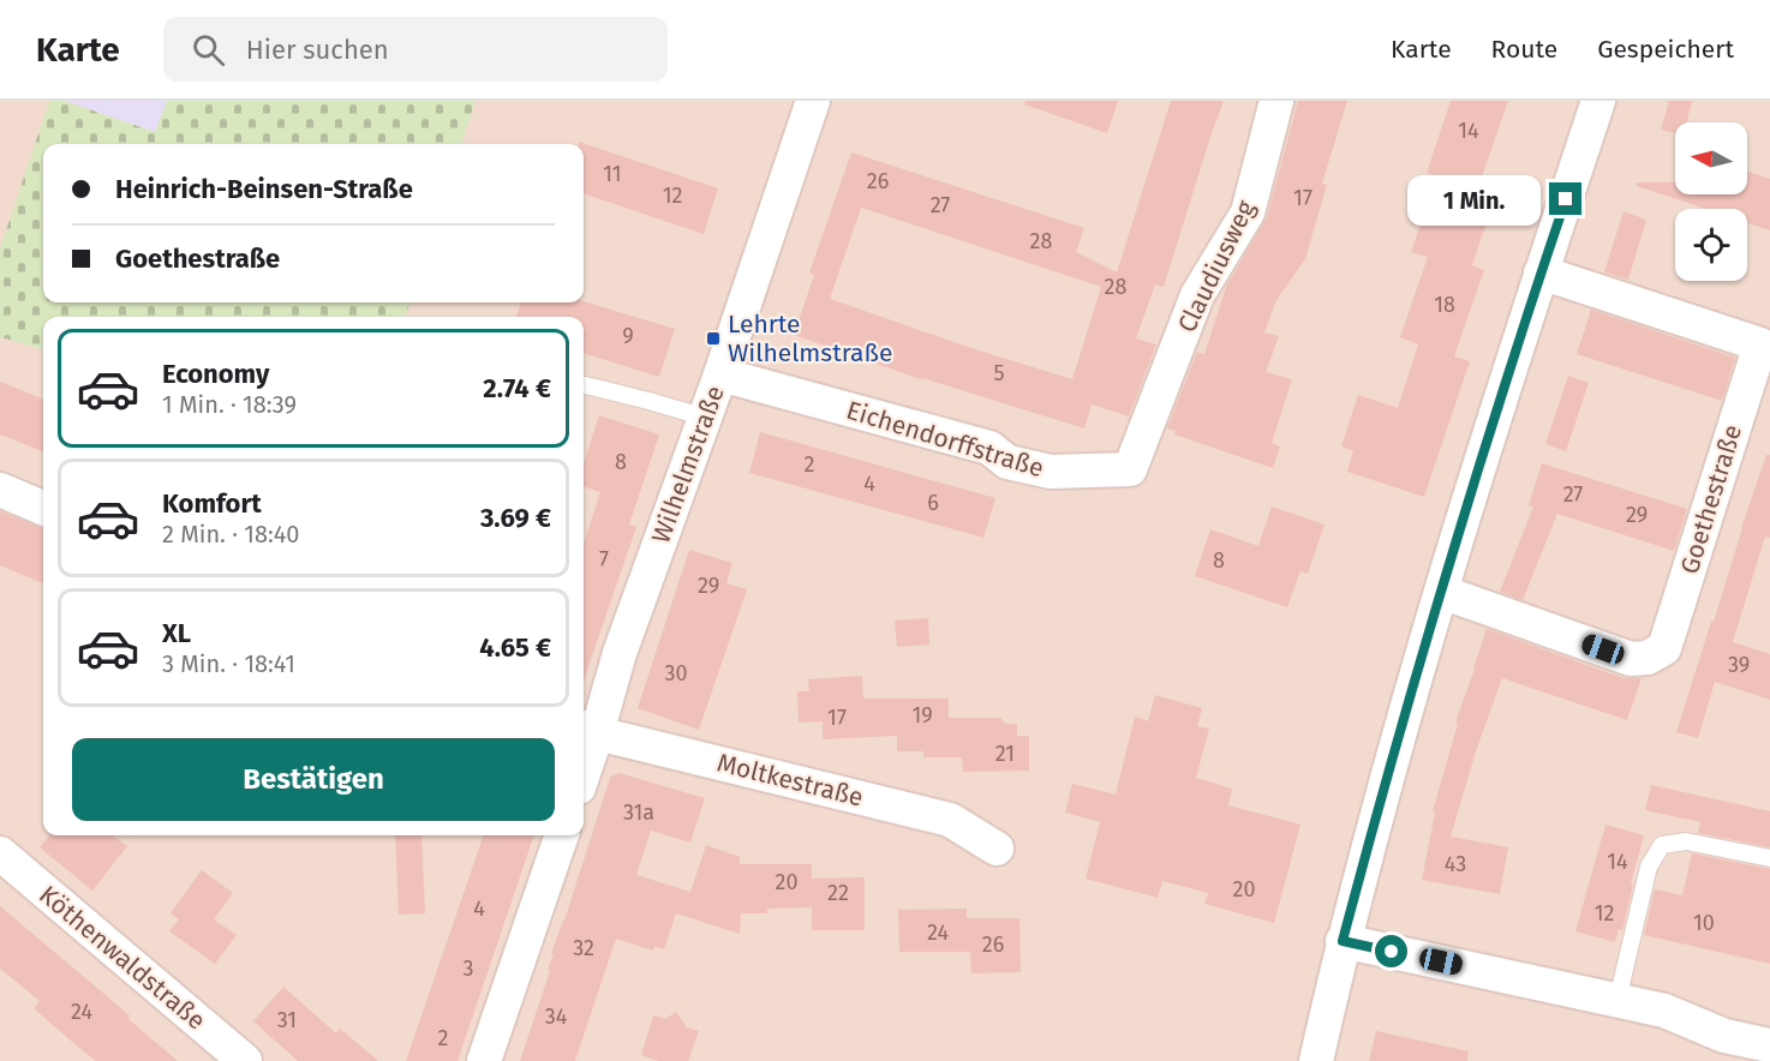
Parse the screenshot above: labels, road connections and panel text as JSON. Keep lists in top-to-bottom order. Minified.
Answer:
{"streets":{"street":["Claudiusweg","Eichendorffstraße","Wilhelmstraße","Goethestraße","Moltkestraße","Köthenwaldstraße"]},"crossings":[["Claudiusweg","Eichendorffstraße"],["Eichendorffstraße","Wilhelmstraße"],["Wilhelmstraße","Moltkestraße"]],"places":{"transit":["Lehrte Wilhelmstraße"]},"house_numbers":["14","11","26","12","17","27","28","28","18","9","5","8","2","4","27","6","29","7","8","29","39","30","19","17","21","31a","14","43","20","20","22","4","12","10","24","26","32","3","24","34","31","2"],"north":"left","page":{"header":"Karte","search":"Hier suchen","nav":["Karte","Route","Gespeichert"],"banner":["Heinrich-Beinsen-Straße","Goethestraße"],"bubble":"1 Min.","list":[{"name":"Economy","note":"1 Min. · 18:39","value":"2.74 €"},{"name":"Komfort","note":"2 Min. · 18:40","value":"3.69 €"},{"name":"XL","note":"3 Min. · 18:41","value":"4.65 €"}],"buttons":"Bestätigen"}}
